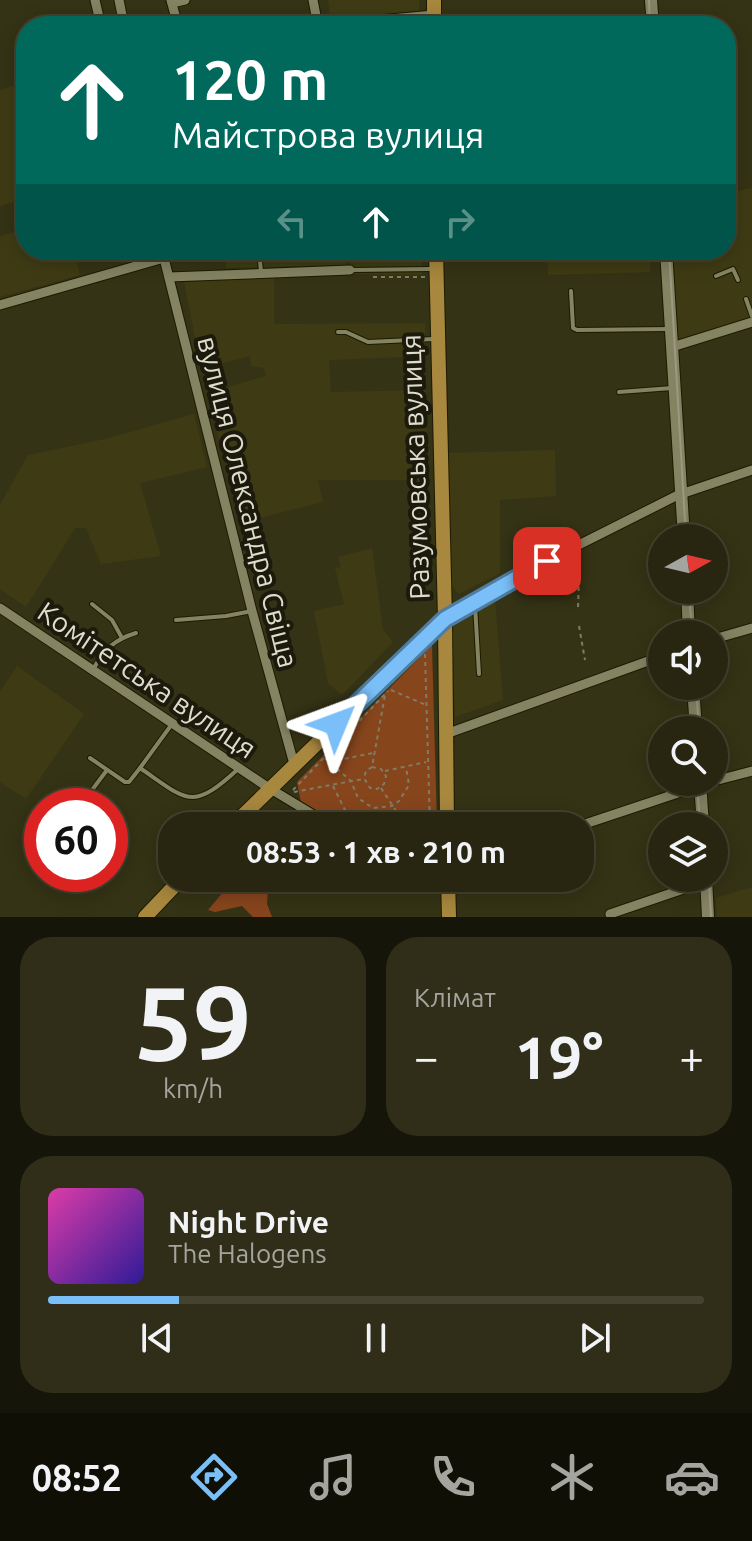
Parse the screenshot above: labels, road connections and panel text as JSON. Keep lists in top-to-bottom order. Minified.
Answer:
{"streets":{"main road":["Разумовська вулиця"],"street":["вулиця Олександра Свіща","Комітетська вулиця"]},"north":"right","page":{"turn":["120 m","Майстрова вулиця"],"limit":"60","trip":"08:53 · 1 хв · 210 m","tile":[["59","km/h"],"Клімат"],"heat":["−","19°","+"],"song":["Night Drive","The Halogens"],"tabs":"08:52"}}
